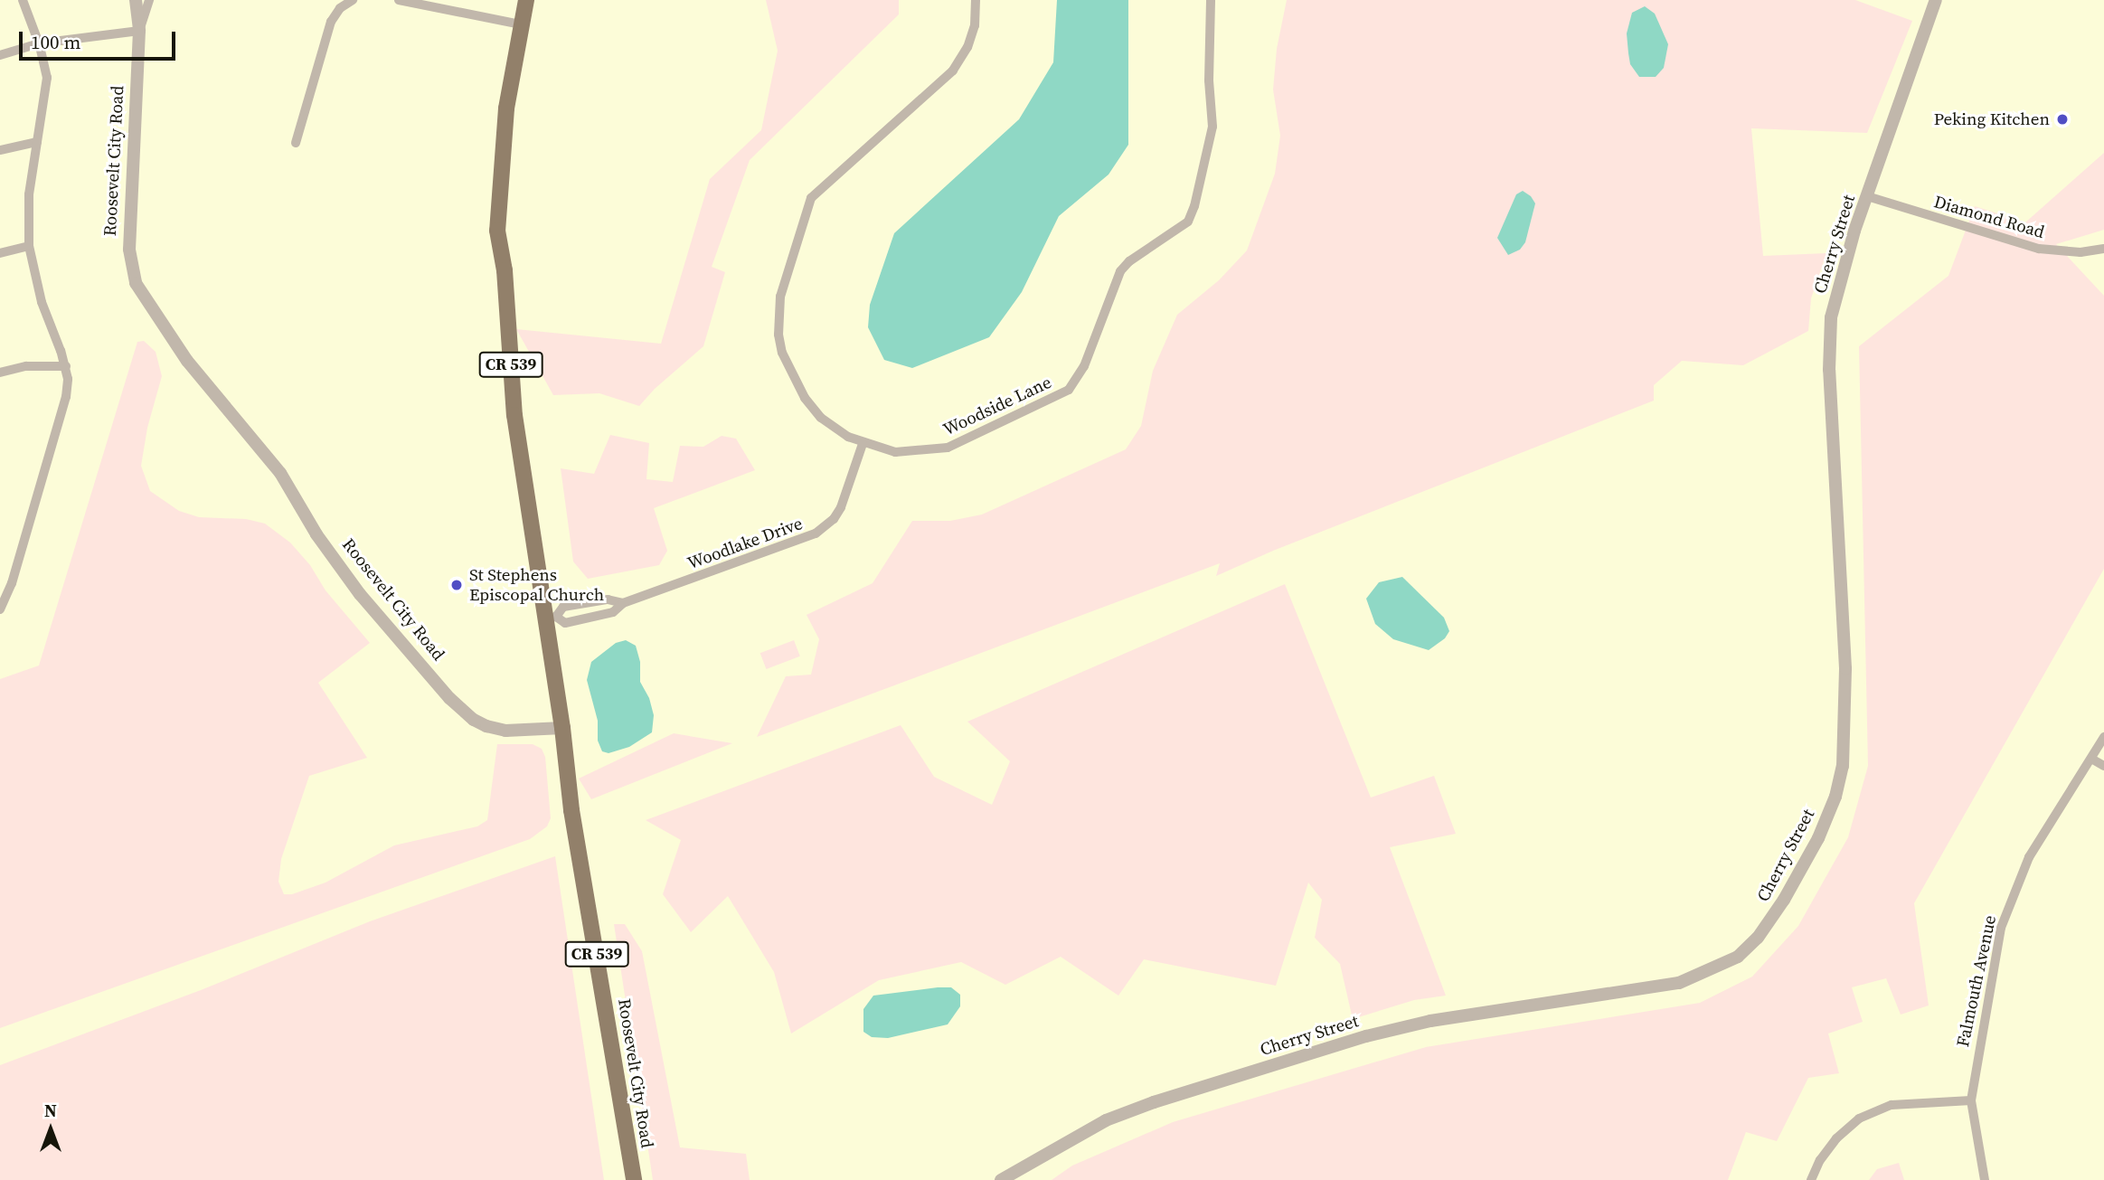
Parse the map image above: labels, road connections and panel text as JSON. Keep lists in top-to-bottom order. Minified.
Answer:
{"streets":{"main road":["Roosevelt City Road","CR 539"],"street":["Diamond Road","Cherry Street","Woodside Lane","Woodlake Drive","Falmouth Avenue"]},"crossings":[["Roosevelt City Road","CR 539"],["Diamond Road","Cherry Street"],["CR 539","Woodlake Drive"],["Woodside Lane","Woodlake Drive"]],"places":["Peking Kitchen","St Stephens Episcopal Church"],"scale_bar":"100 m","north":"top"}
